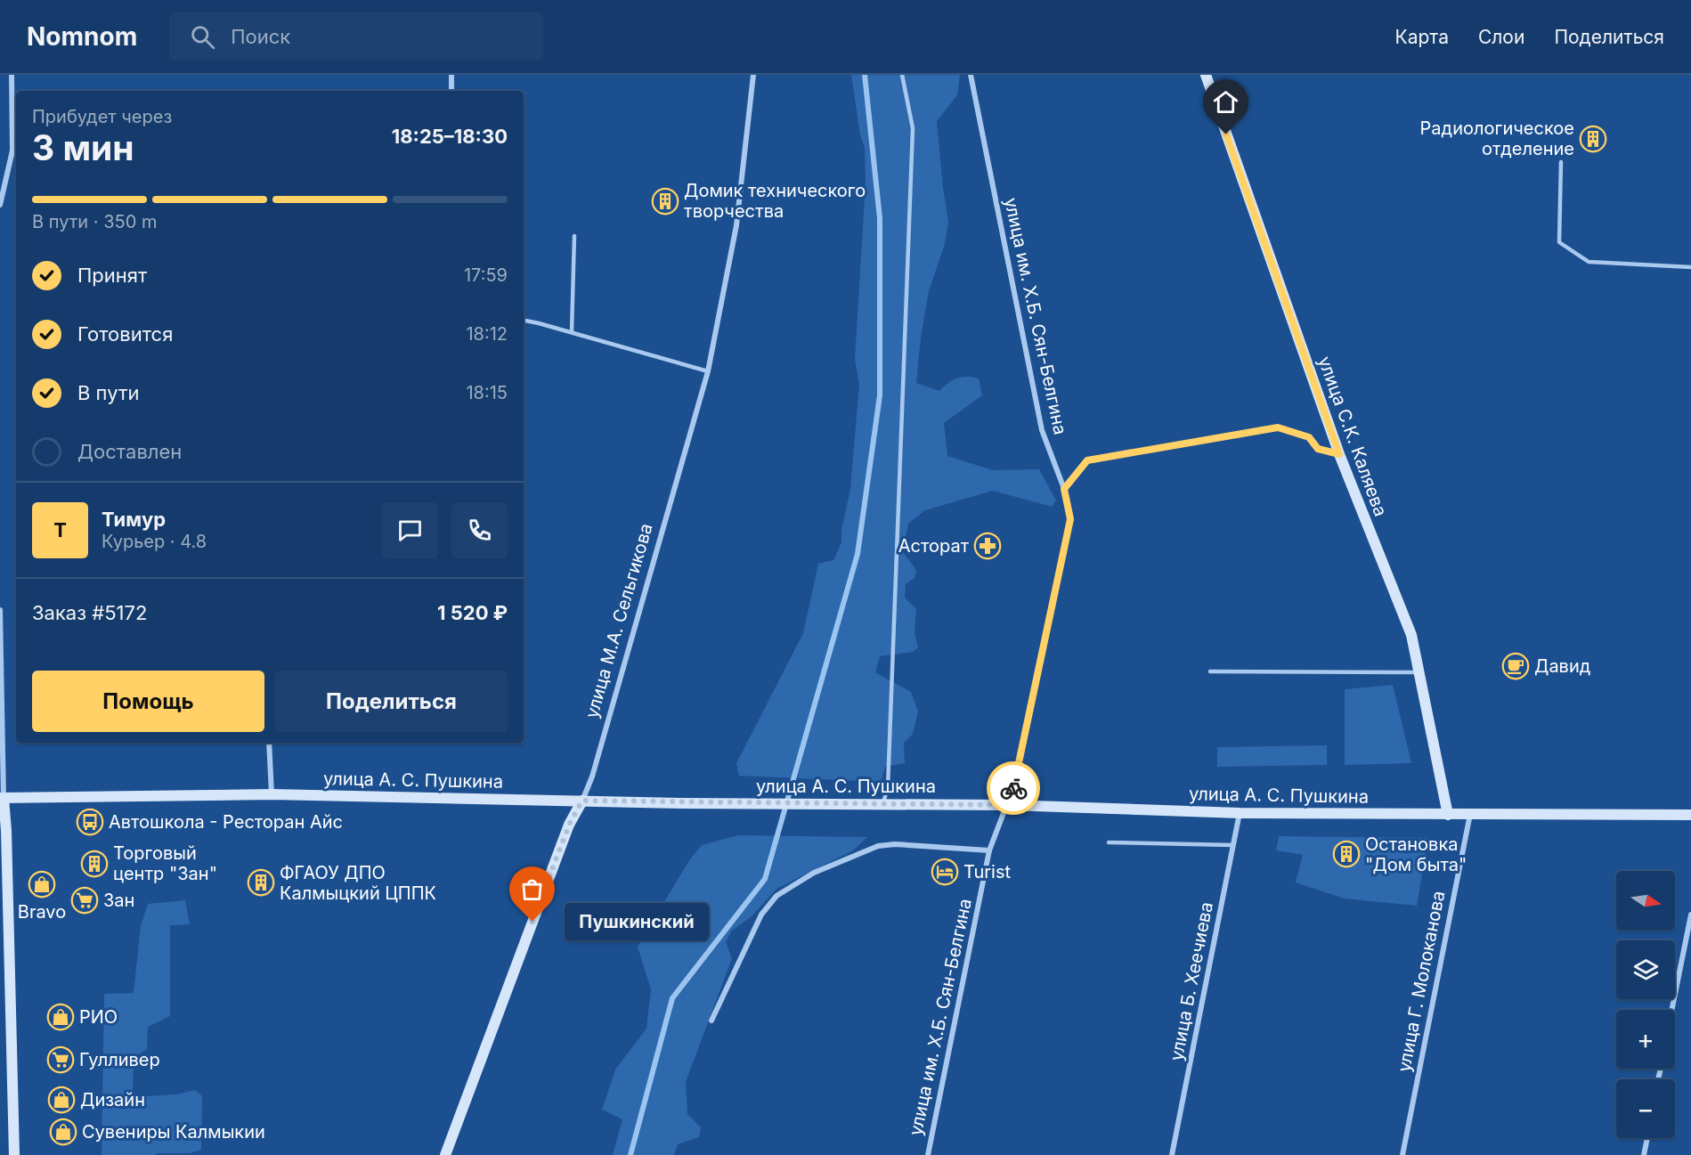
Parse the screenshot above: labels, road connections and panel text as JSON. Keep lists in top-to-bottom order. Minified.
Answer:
{"streets":{"main road":["улица С.К. Каляева","улица М.А. Сельгикова","улица А. С. Пушкина"],"street":["улица им. Х.Б. Сян-Белгина","улица Б. Хеечиева","улица Г. Молоканова"]},"crossings":[["улица им. Х.Б. Сян-Белгина","улица А. С. Пушкина"],["улица С.К. Каляева","улица А. С. Пушкина"],["улица М.А. Сельгикова","улица А. С. Пушкина"],["улица А. С. Пушкина","улица Б. Хеечиева"],["улица А. С. Пушкина","улица Г. Молоканова"]],"places":{"building":["Радиологическое отделение","Домик технического творчества","Остановка \"Дом быта\"","Торговый центр \"Зан\"","ФГАОУ ДПО Калмыцкий ЦППК"],"pharmacy":["Асторат"],"cafe":["Давид"],"bus stop":["Автошкола - Ресторан Айс"],"hotel":["Turist"],"shop":["Bravo","РИО","Дизайн","Сувениры Калмыкии"],"supermarket":["Зан","Гулливер"],"other":["Пушкинский"]},"north":"right","page":{"header":"Nomnom","search":"Поиск","nav":["Карта","Слои","Поделиться"],"heading":["3 мин","Прибудет через","18:25–18:30"],"panel":["Тимур","Курьер · 4.8","Заказ #5172","1 520 ₽"],"bar":"В пути · 350 m","list":[["Принят","17:59"],["Готовится","18:12"],["В пути","18:15"],"Доставлен"],"round":"Т","buttons":["Помощь","Поделиться"],"map_buttons":["+","−"],"bubble":"Пушкинский"}}
